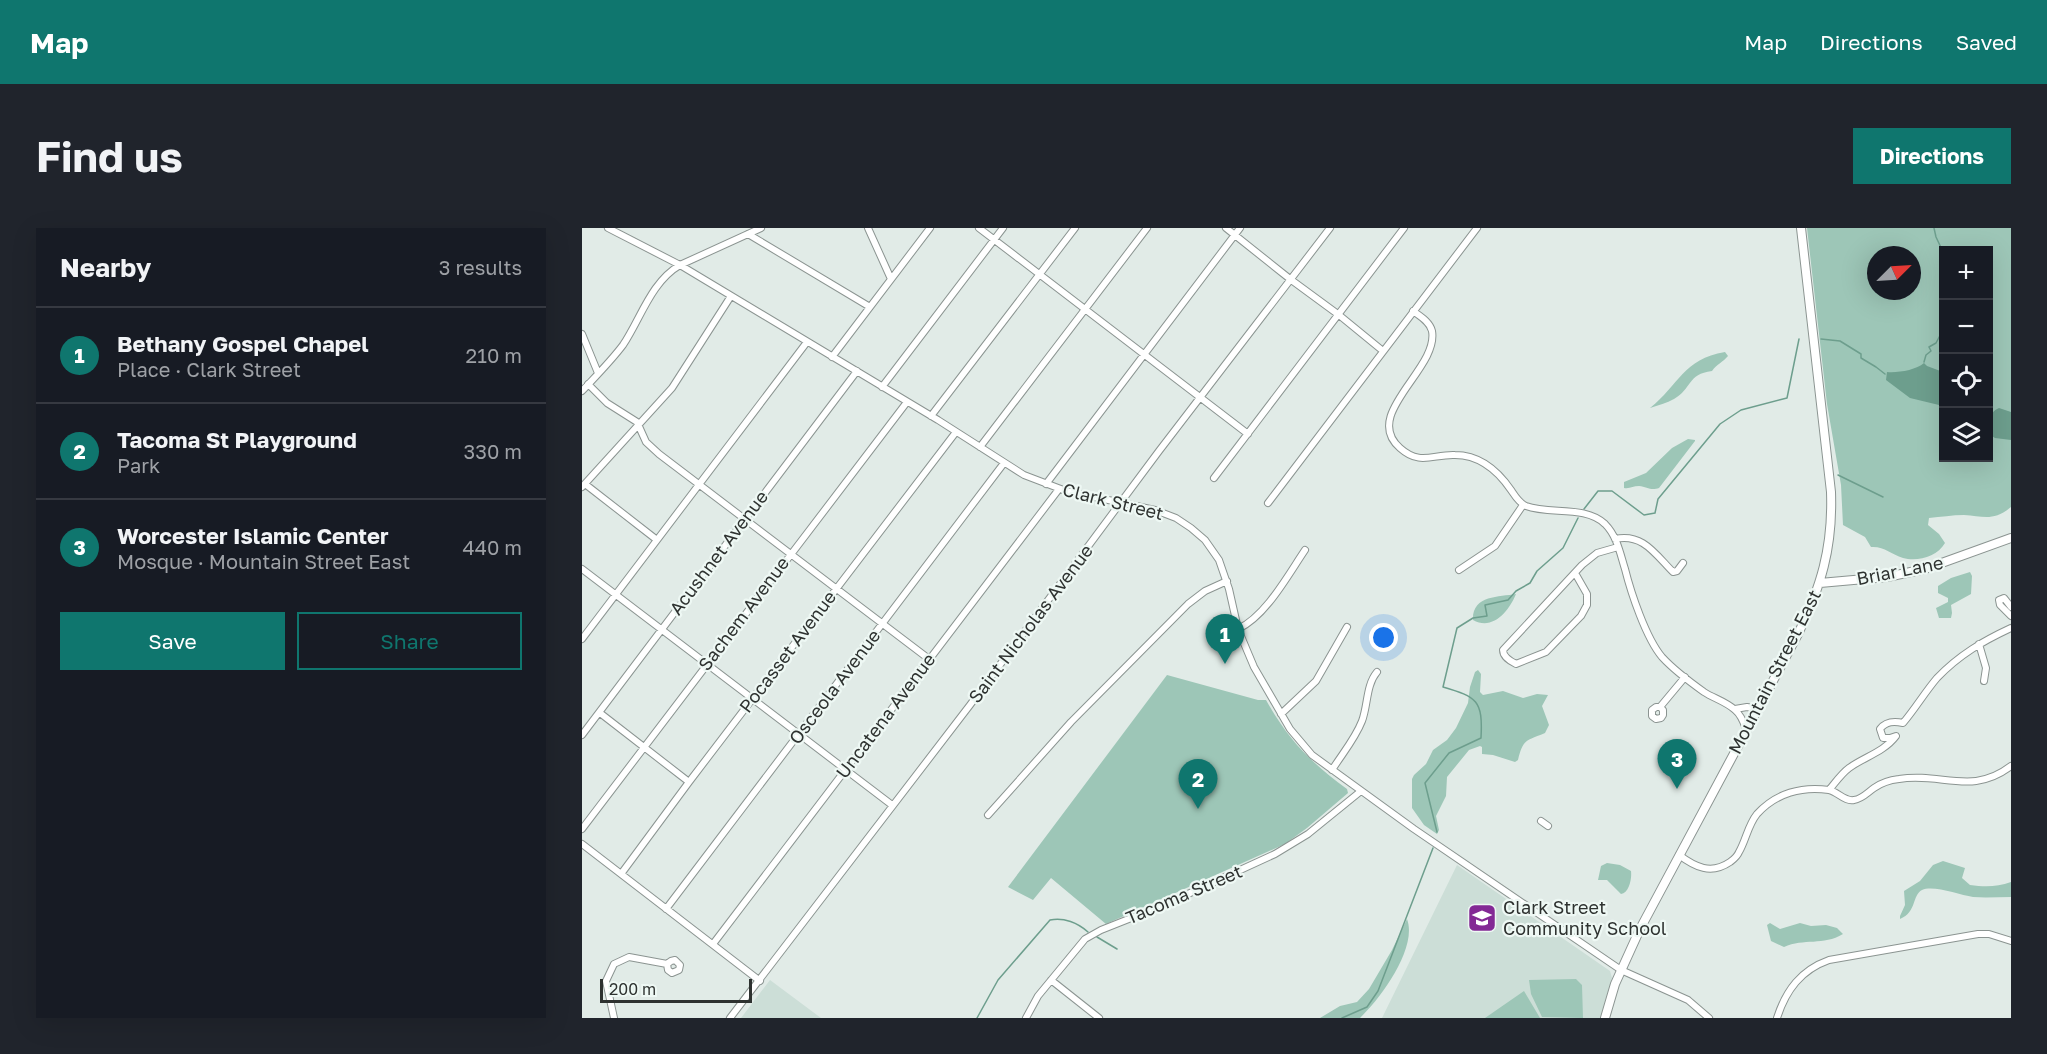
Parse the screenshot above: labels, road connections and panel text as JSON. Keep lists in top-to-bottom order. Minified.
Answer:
{"streets":{"main road":["Briar Lane","Mountain Street East"],"street":["Clark Street","Acushnet Avenue","Sachem Avenue","Saint Nicholas Avenue","Pocasset Avenue","Osceola Avenue","Uncatena Avenue","Tacoma Street"]},"crossings":[["Clark Street","Acushnet Avenue"],["Clark Street","Sachem Avenue"],["Clark Street","Saint Nicholas Avenue"],["Clark Street","Pocasset Avenue"],["Clark Street","Mountain Street East"],["Clark Street","Osceola Avenue"],["Clark Street","Uncatena Avenue"],["Clark Street","Tacoma Street"],["Briar Lane","Mountain Street East"]],"places":{"school or university":["Clark Street Community School"]},"scale_bar":"200 m","north":"top right","page":{"header":"Map","nav":["Map","Directions","Saved"],"buttons":["Directions",["Save","Share"]],"title":"Find us","heading":["Nearby","3 results"],"map_buttons":["+","−"],"list":[{"mark":"1","name":"Bethany Gospel Chapel","note":"Place · Clark Street","value":"210 m"},{"mark":"2","name":"Tacoma St Playground","note":"Park","value":"330 m"},{"mark":"3","name":"Worcester Islamic Center","note":"Mosque · Mountain Street East","value":"440 m"}],"pins":["1","3","2"],"scale":"200 m"}}
